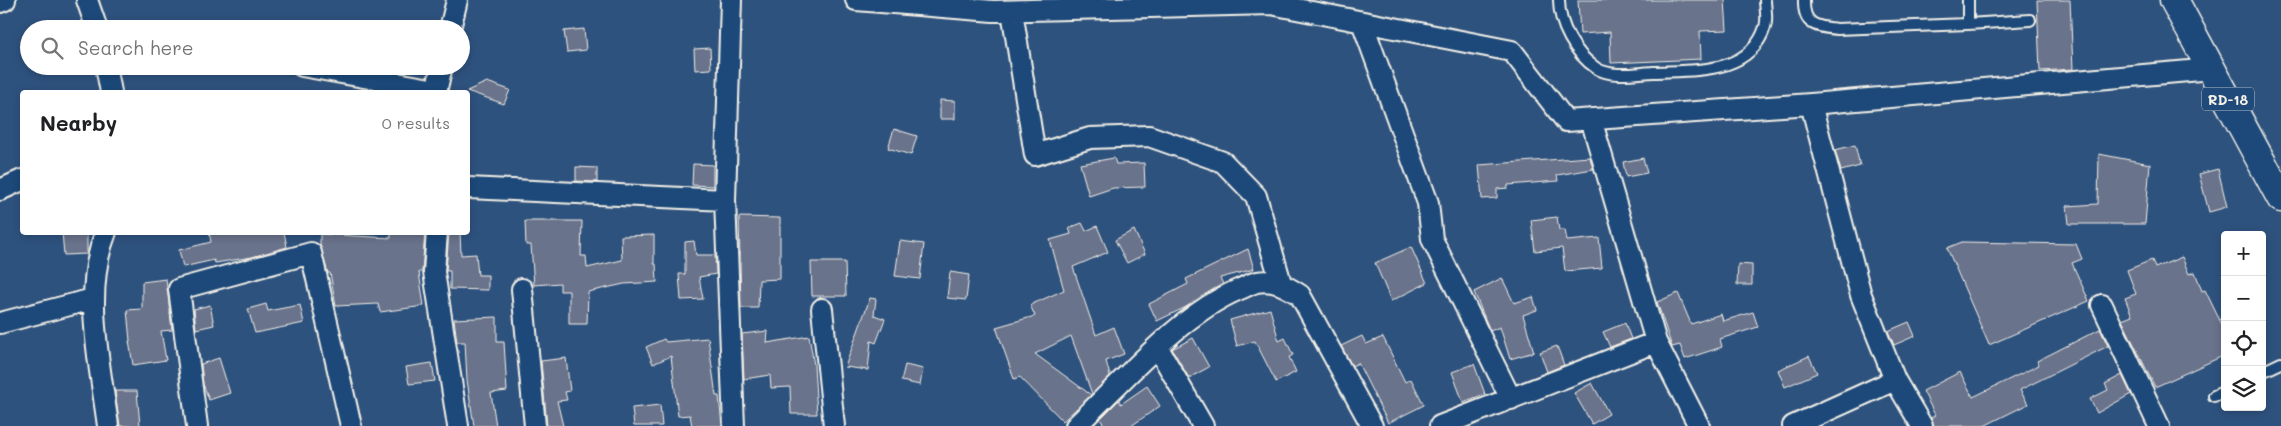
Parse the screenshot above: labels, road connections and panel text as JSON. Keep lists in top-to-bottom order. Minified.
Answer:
{"streets":{"main road":["RD-18"]},"page":{"search":"Search here","heading":["Nearby","0 results"],"map_buttons":["+","−"]}}
